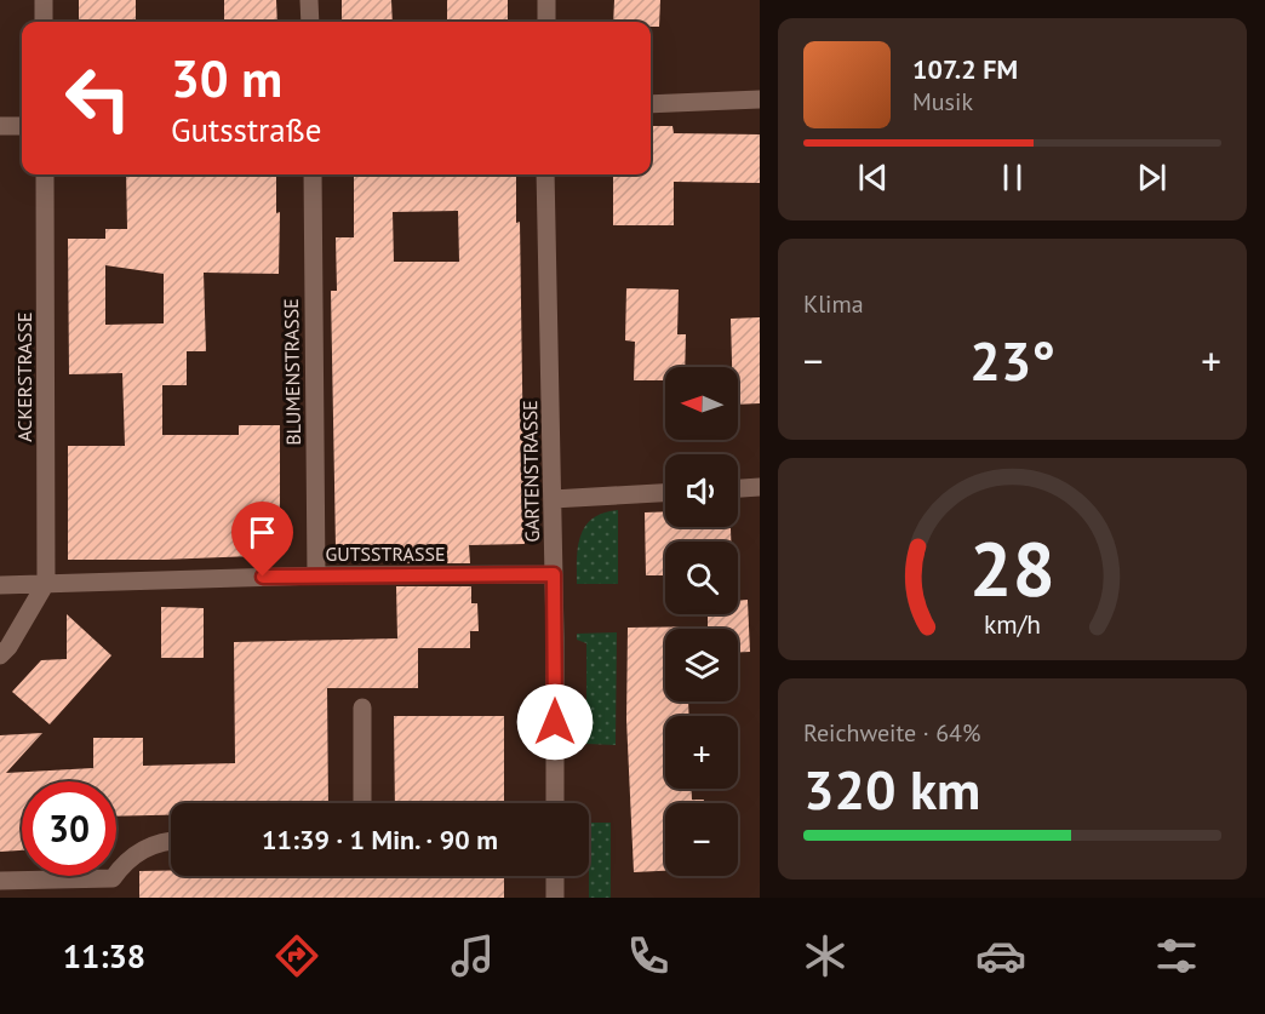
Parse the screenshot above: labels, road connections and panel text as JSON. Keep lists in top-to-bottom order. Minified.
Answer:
{"streets":{"street":["BLUMENSTRASSE","ACKERSTRASSE","GARTENSTRASSE","GUTSSTRASSE"]},"crossings":[["BLUMENSTRASSE","GUTSSTRASSE"],["ACKERSTRASSE","GUTSSTRASSE"],["GARTENSTRASSE","GUTSSTRASSE"]],"north":"left","page":{"turn":["30 m","Gutsstraße"],"song":["107.2 FM","Musik"],"tile":["Klima",["Reichweite · 64%","320 km"]],"heat":["−","23°","+"],"map_buttons":["+","−"],"limit":"30","trip":"11:39 · 1 Min. · 90 m","tabs":"11:38","gauge":["28","km/h"]}}
